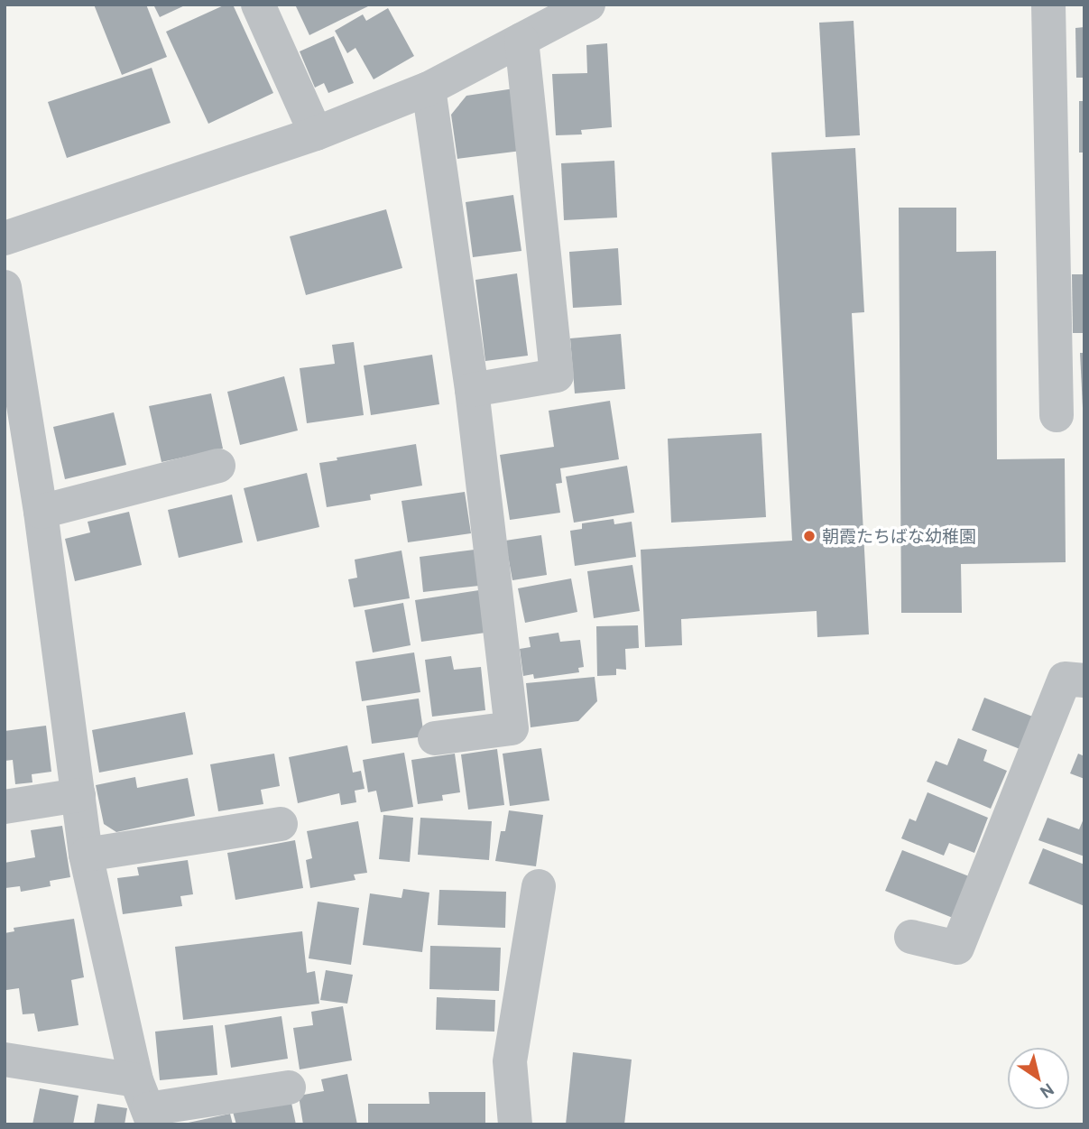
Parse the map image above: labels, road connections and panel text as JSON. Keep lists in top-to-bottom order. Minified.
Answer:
{"places":["朝霞たちばな幼稚園"],"north":"bottom right"}
